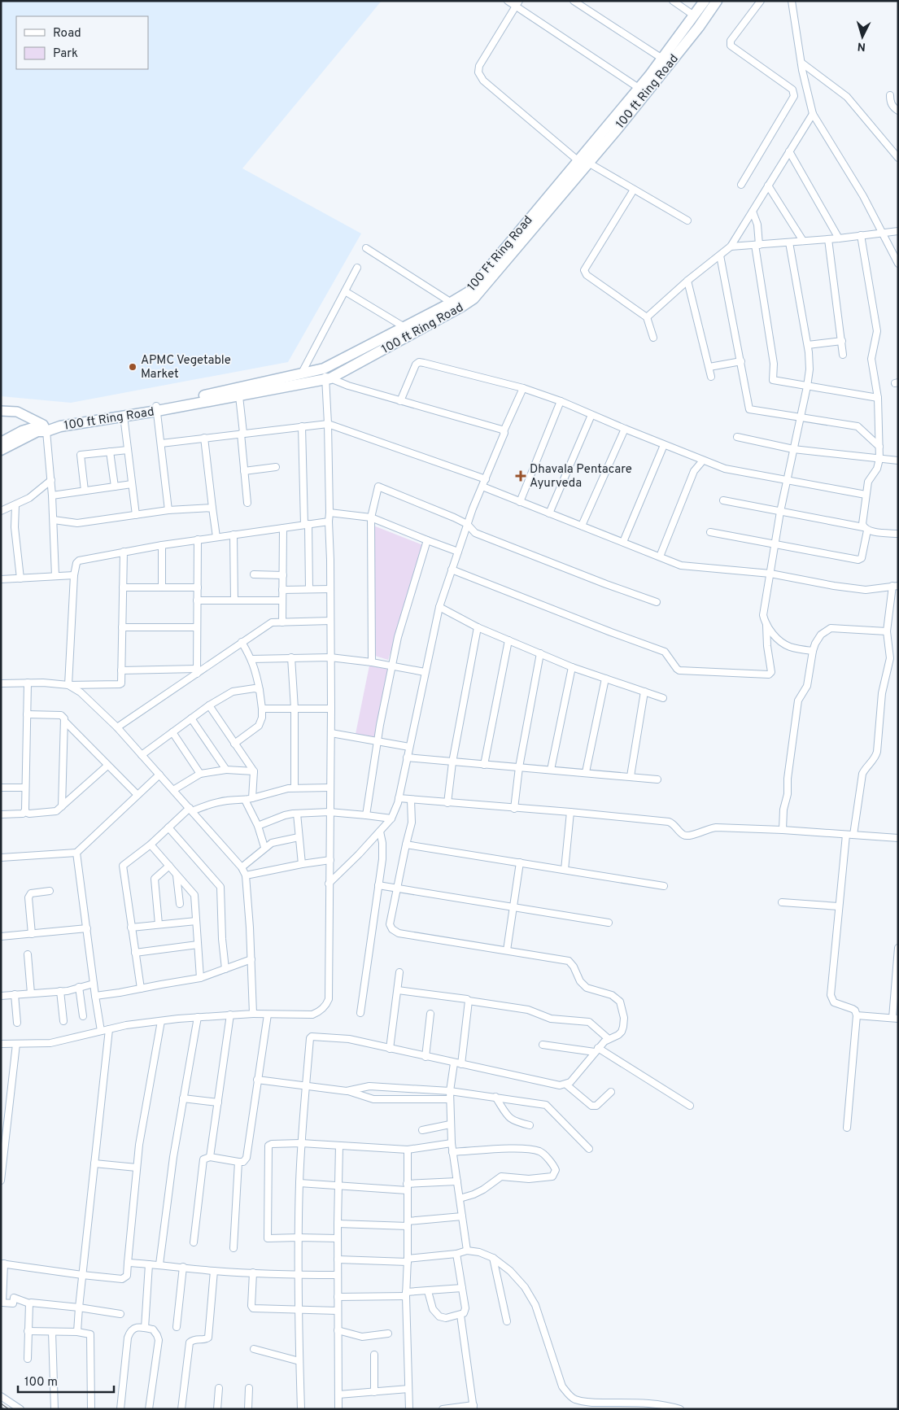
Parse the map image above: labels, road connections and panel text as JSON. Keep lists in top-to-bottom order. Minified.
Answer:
{"streets":{"main road":["100 ft Ring Road","100 Ft Ring Road"]},"crossings":[["100 ft Ring Road","100 Ft Ring Road"]],"places":{"other":["APMC Vegetable Market"],"health":["Dhavala Pentacare Ayurveda"]},"legend":["Road","Park"],"scale_bar":"100 m","north":"bottom"}
